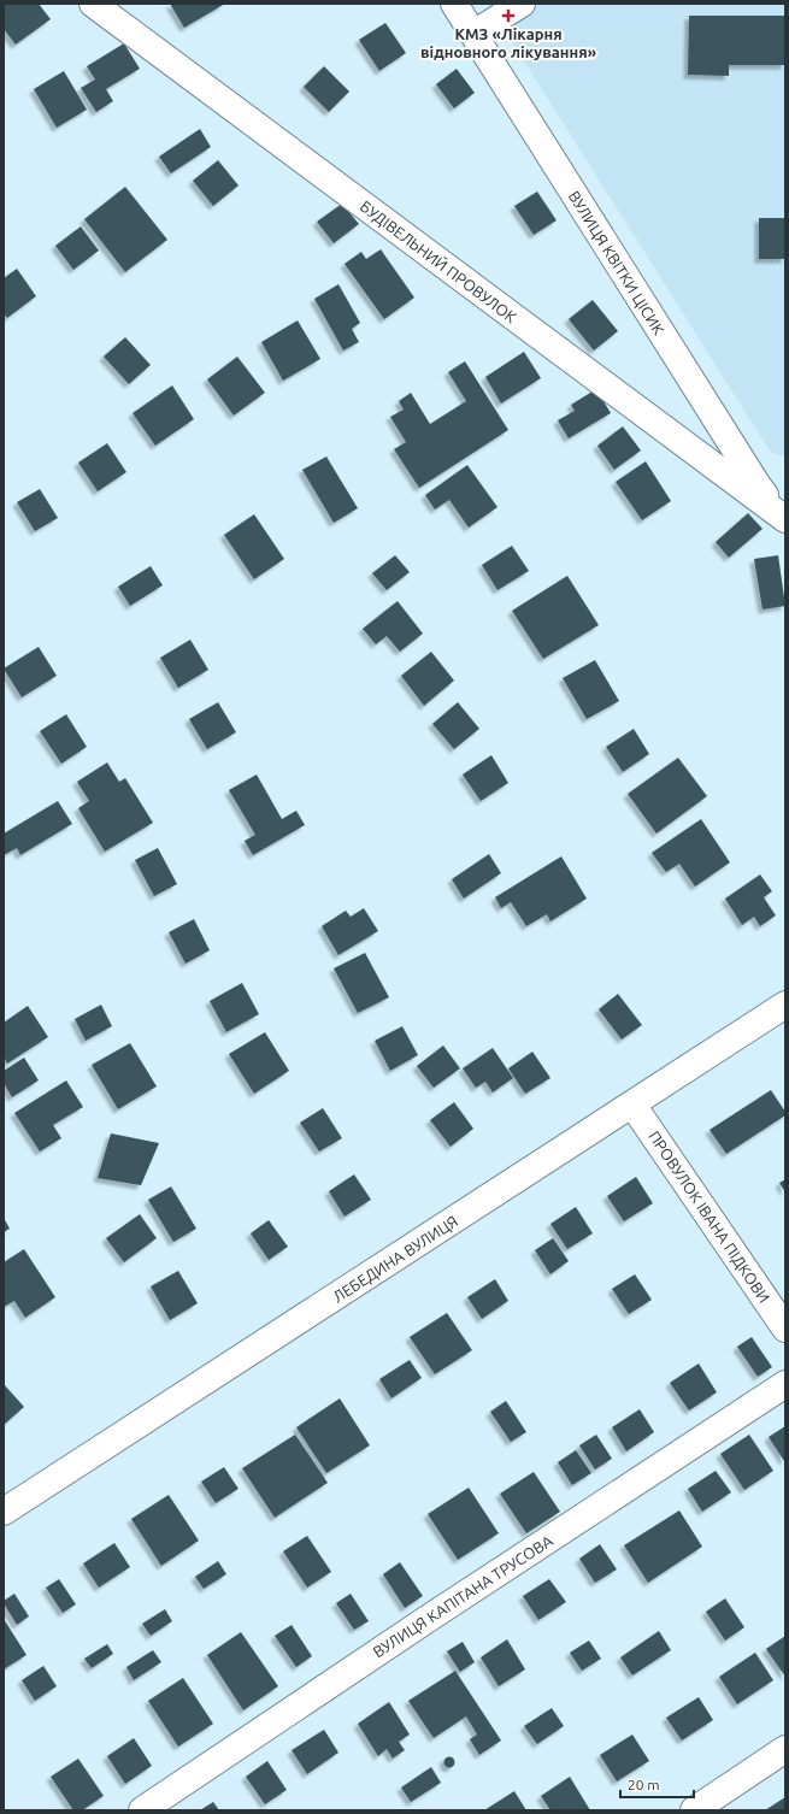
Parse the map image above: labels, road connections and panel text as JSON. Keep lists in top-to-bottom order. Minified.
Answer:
{"streets":{"street":["БУДІВЕЛЬНИЙ ПРОВУЛОК","ВУЛИЦЯ КВІТКИ ЦІСИК","ПРОВУЛОК ІВАНА ПІДКОВИ","ЛЕБЕДИНА ВУЛИЦЯ","ВУЛИЦЯ КАПІТАНА ТРУСОВА"]},"crossings":[["БУДІВЕЛЬНИЙ ПРОВУЛОК","ВУЛИЦЯ КВІТКИ ЦІСИК"],["ПРОВУЛОК ІВАНА ПІДКОВИ","ЛЕБЕДИНА ВУЛИЦЯ"]],"places":{"health":["КМЗ «Лікарня відновного лікування»"]},"scale_bar":"20 m"}
